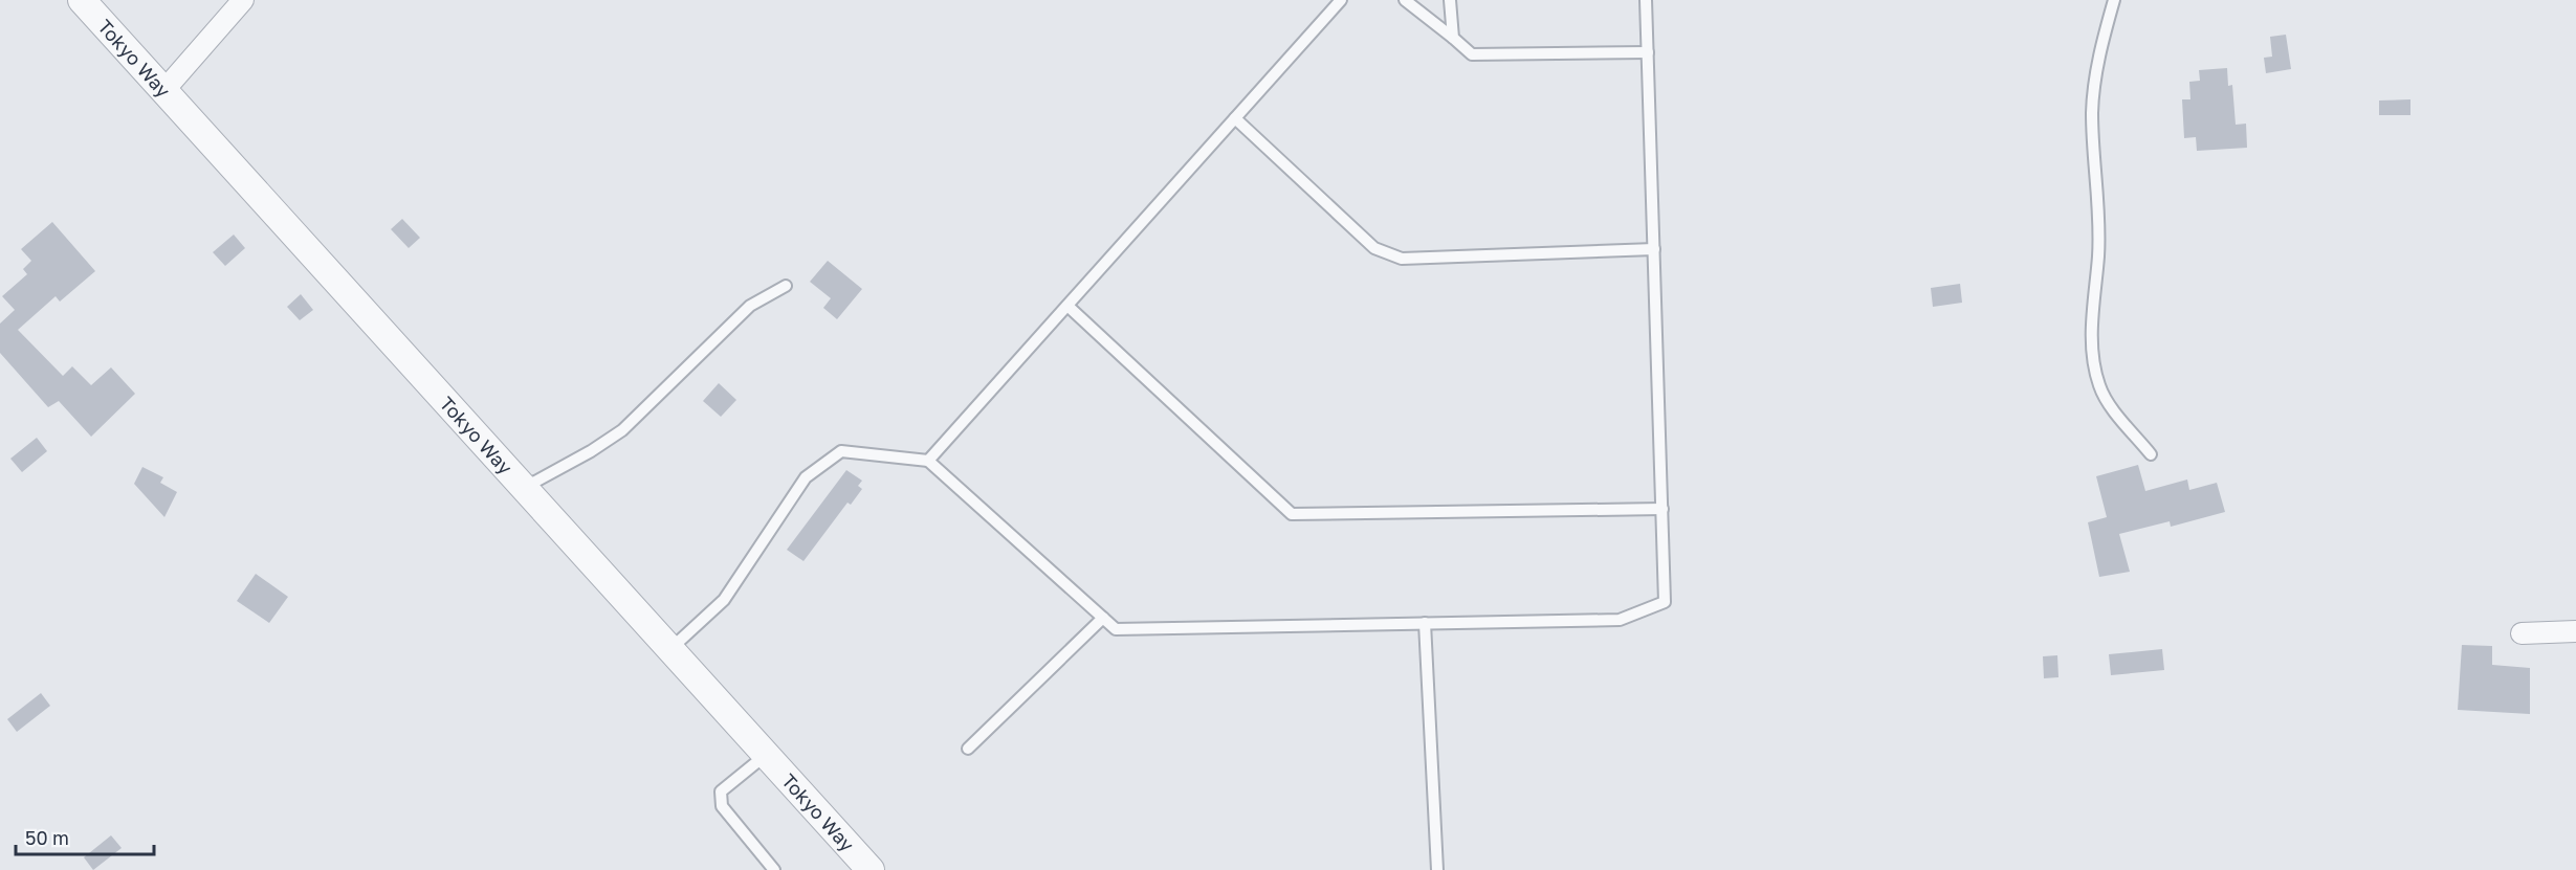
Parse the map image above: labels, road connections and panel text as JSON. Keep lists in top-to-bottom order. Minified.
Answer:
{"streets":{"street":["Tokyo Way"]},"scale_bar":"50 m"}
